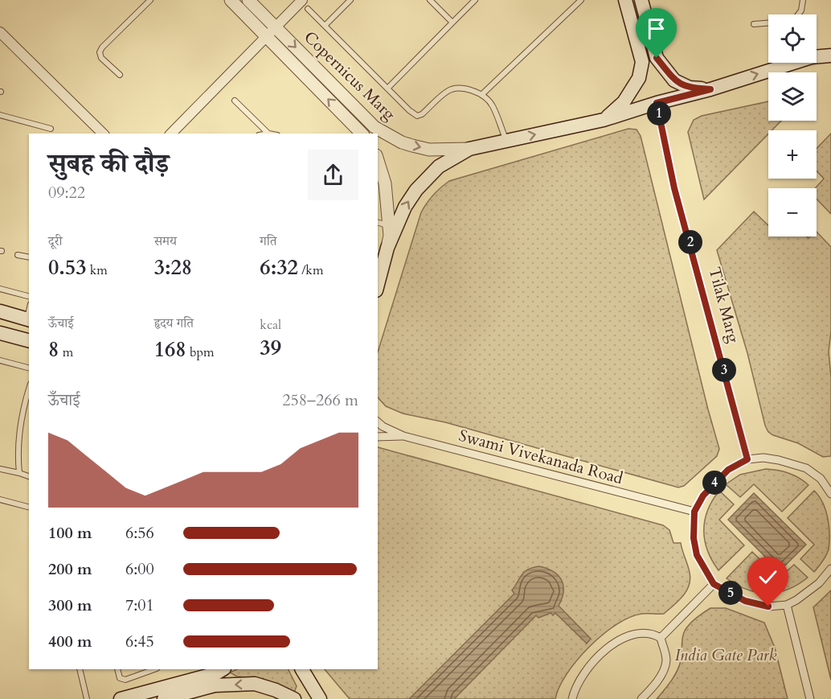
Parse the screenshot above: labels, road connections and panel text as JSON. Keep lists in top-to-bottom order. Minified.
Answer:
{"streets":{"street":["Copernicus Marg","Tilak Marg","Swami Vivekanada Road"]},"parks":["India Gate Park"],"page":{"map_buttons":["+","−"],"pins":["1","2","3","4","5"],"heading":["सुबह की दौड़","09:22"],"stats":[["दूरी","0.53 km"],["समय","3:28"],["गति","6:32 /km"],["ऊँचाई","8 m"],["हृदय गति","168 bpm"],["kcal","39"]],"chart":["ऊँचाई","258–266 m"],"list":[{"name":"100 m","note":"6:56"},{"name":"200 m","note":"6:00"},{"name":"300 m","note":"7:01"},{"name":"400 m","note":"6:45"}]}}
